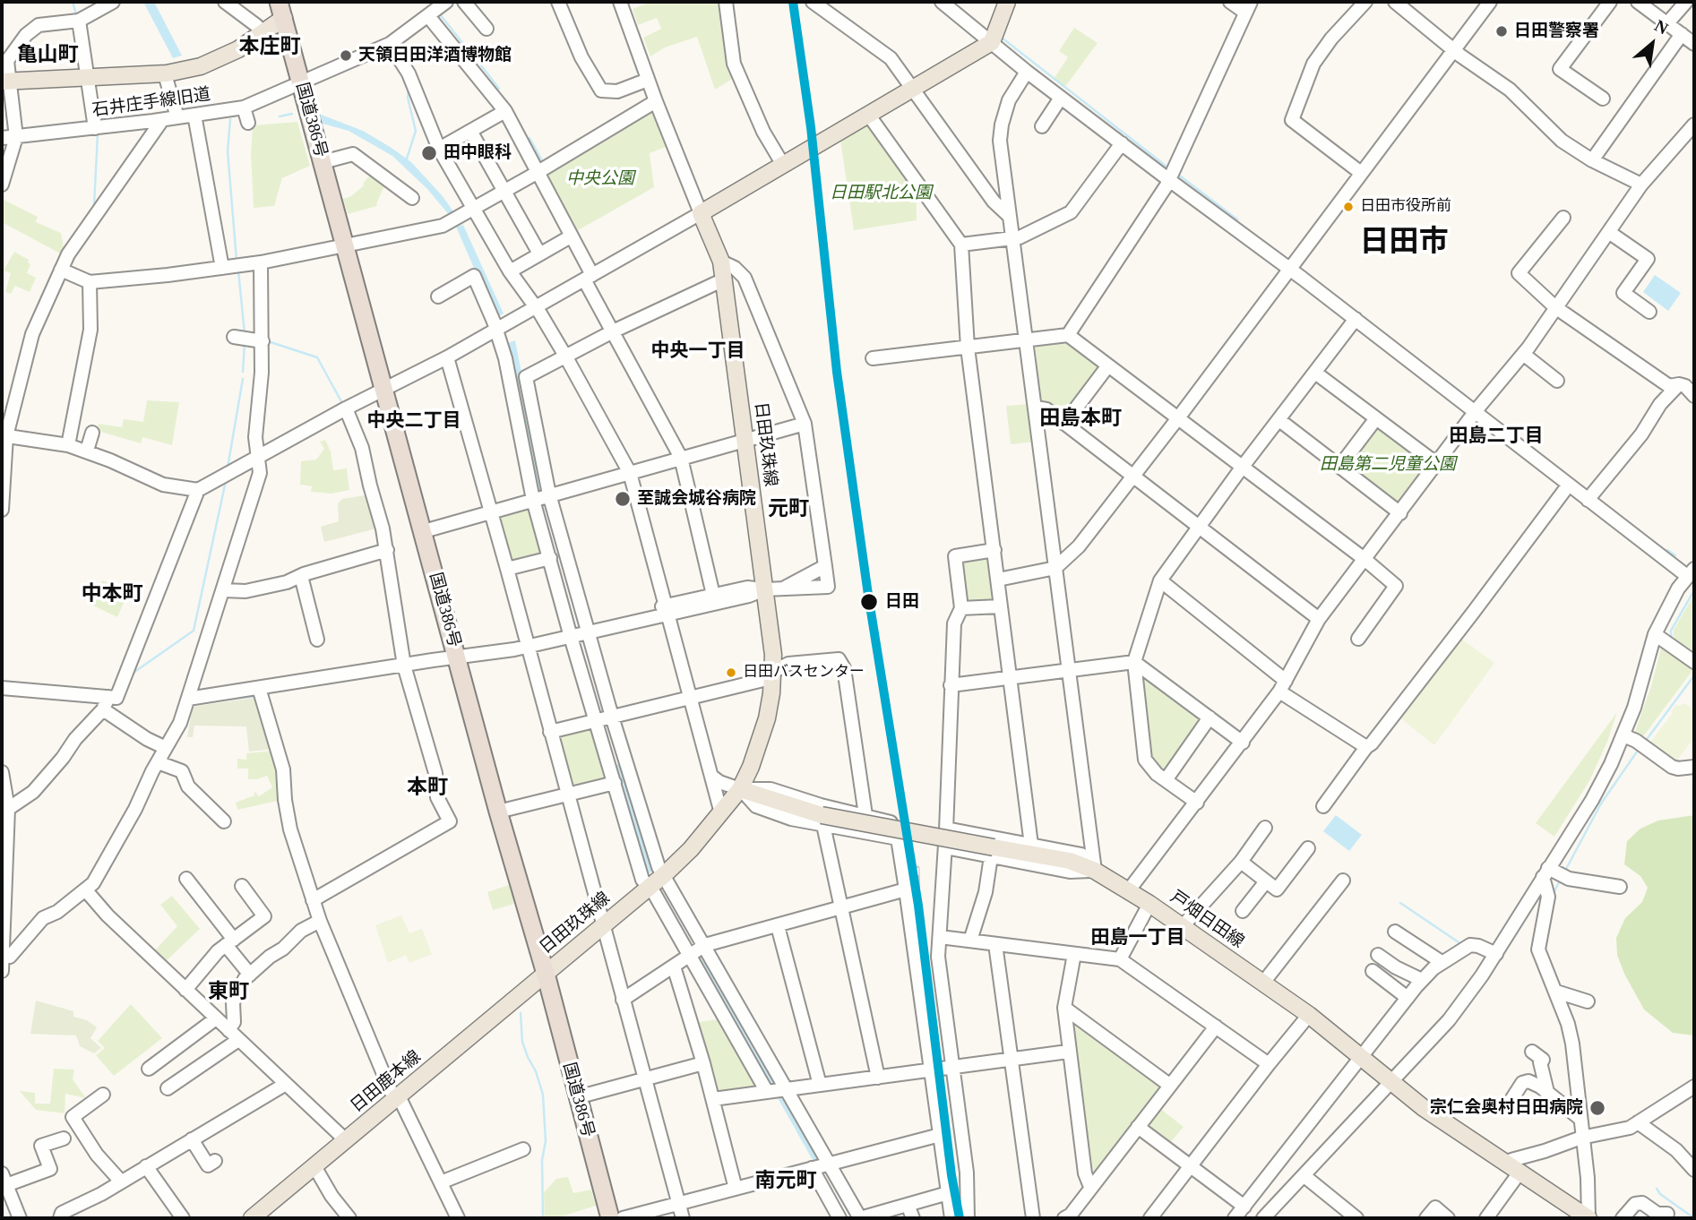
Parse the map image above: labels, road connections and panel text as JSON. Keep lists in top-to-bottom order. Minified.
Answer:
{"streets":{"highway":["国道386号"],"main road":["日田玖珠線","戸畑日田線","日田鹿本線"],"street":["石井庄手線旧道"]},"crossings":[["石井庄手線旧道","国道386号"],["国道386号","日田玖珠線"],["国道386号","日田鹿本線"],["日田玖珠線","戸畑日田線"],["日田玖珠線","日田鹿本線"]],"districts":["本庄町","亀山町","日田市","中央一丁目","田島本町","中央二丁目","田島二丁目","元町","中本町","本町","田島一丁目","東町","南元町"],"parks":["中央公園","日田駅北公園","田島第二児童公園"],"places":["日田警察署","天領日田洋酒博物館","田中眼科","日田市役所前","至誠会城谷病院","日田","日田バスセンター","宗仁会奥村日田病院"],"north":"top right"}
